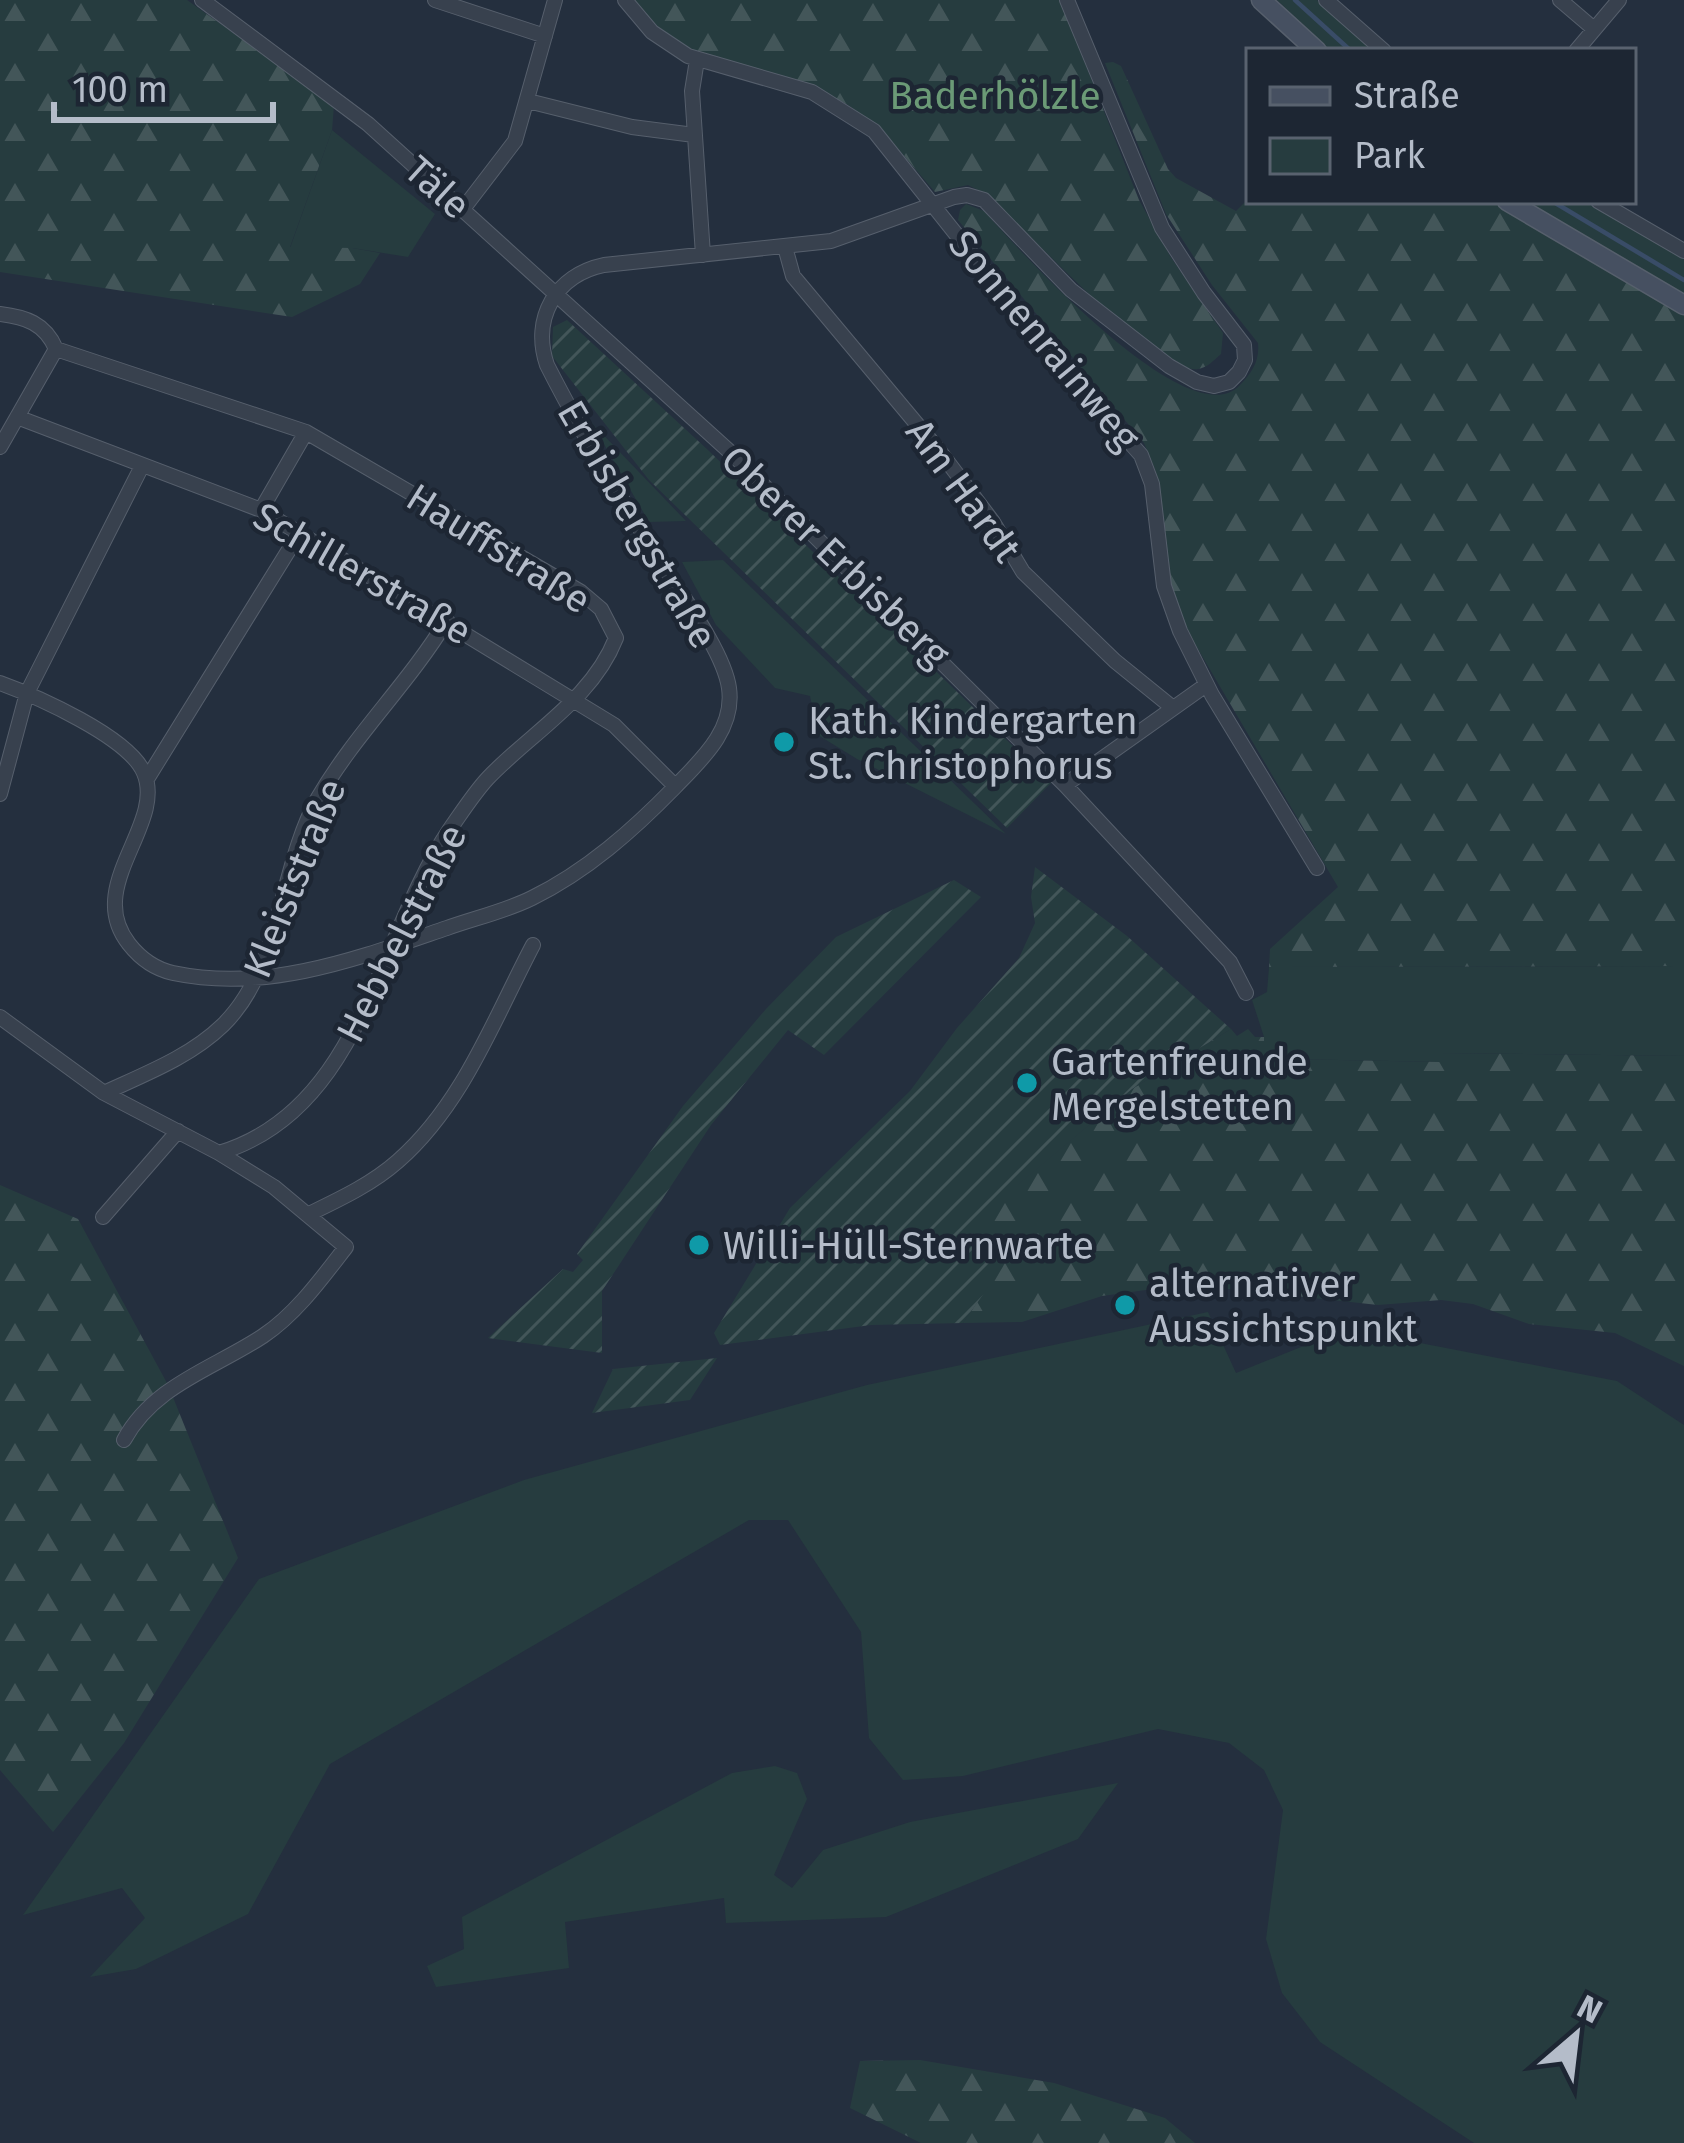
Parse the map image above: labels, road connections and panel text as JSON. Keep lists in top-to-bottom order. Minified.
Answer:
{"streets":{"street":["Täle","Sonnenrainweg","Am Hardt","Erbisbergstraße","Hauffstraße","Oberer Erbisberg","Schillerstraße","Kleiststraße","Hebbelstraße"]},"crossings":[["Täle","Erbisbergstraße"],["Täle","Oberer Erbisberg"],["Erbisbergstraße","Oberer Erbisberg"],["Erbisbergstraße","Schillerstraße"],["Erbisbergstraße","Kleiststraße"],["Erbisbergstraße","Hebbelstraße"],["Hauffstraße","Schillerstraße"],["Hauffstraße","Hebbelstraße"],["Schillerstraße","Kleiststraße"],["Schillerstraße","Hebbelstraße"]],"parks":["Baderhölzle"],"places":["Kath. Kindergarten St. Christophorus","Gartenfreunde Mergelstetten","Willi-Hüll-Sternwarte","alternativer Aussichtspunkt"],"legend":["Straße","Park"],"scale_bar":"100 m","north":"top right"}
